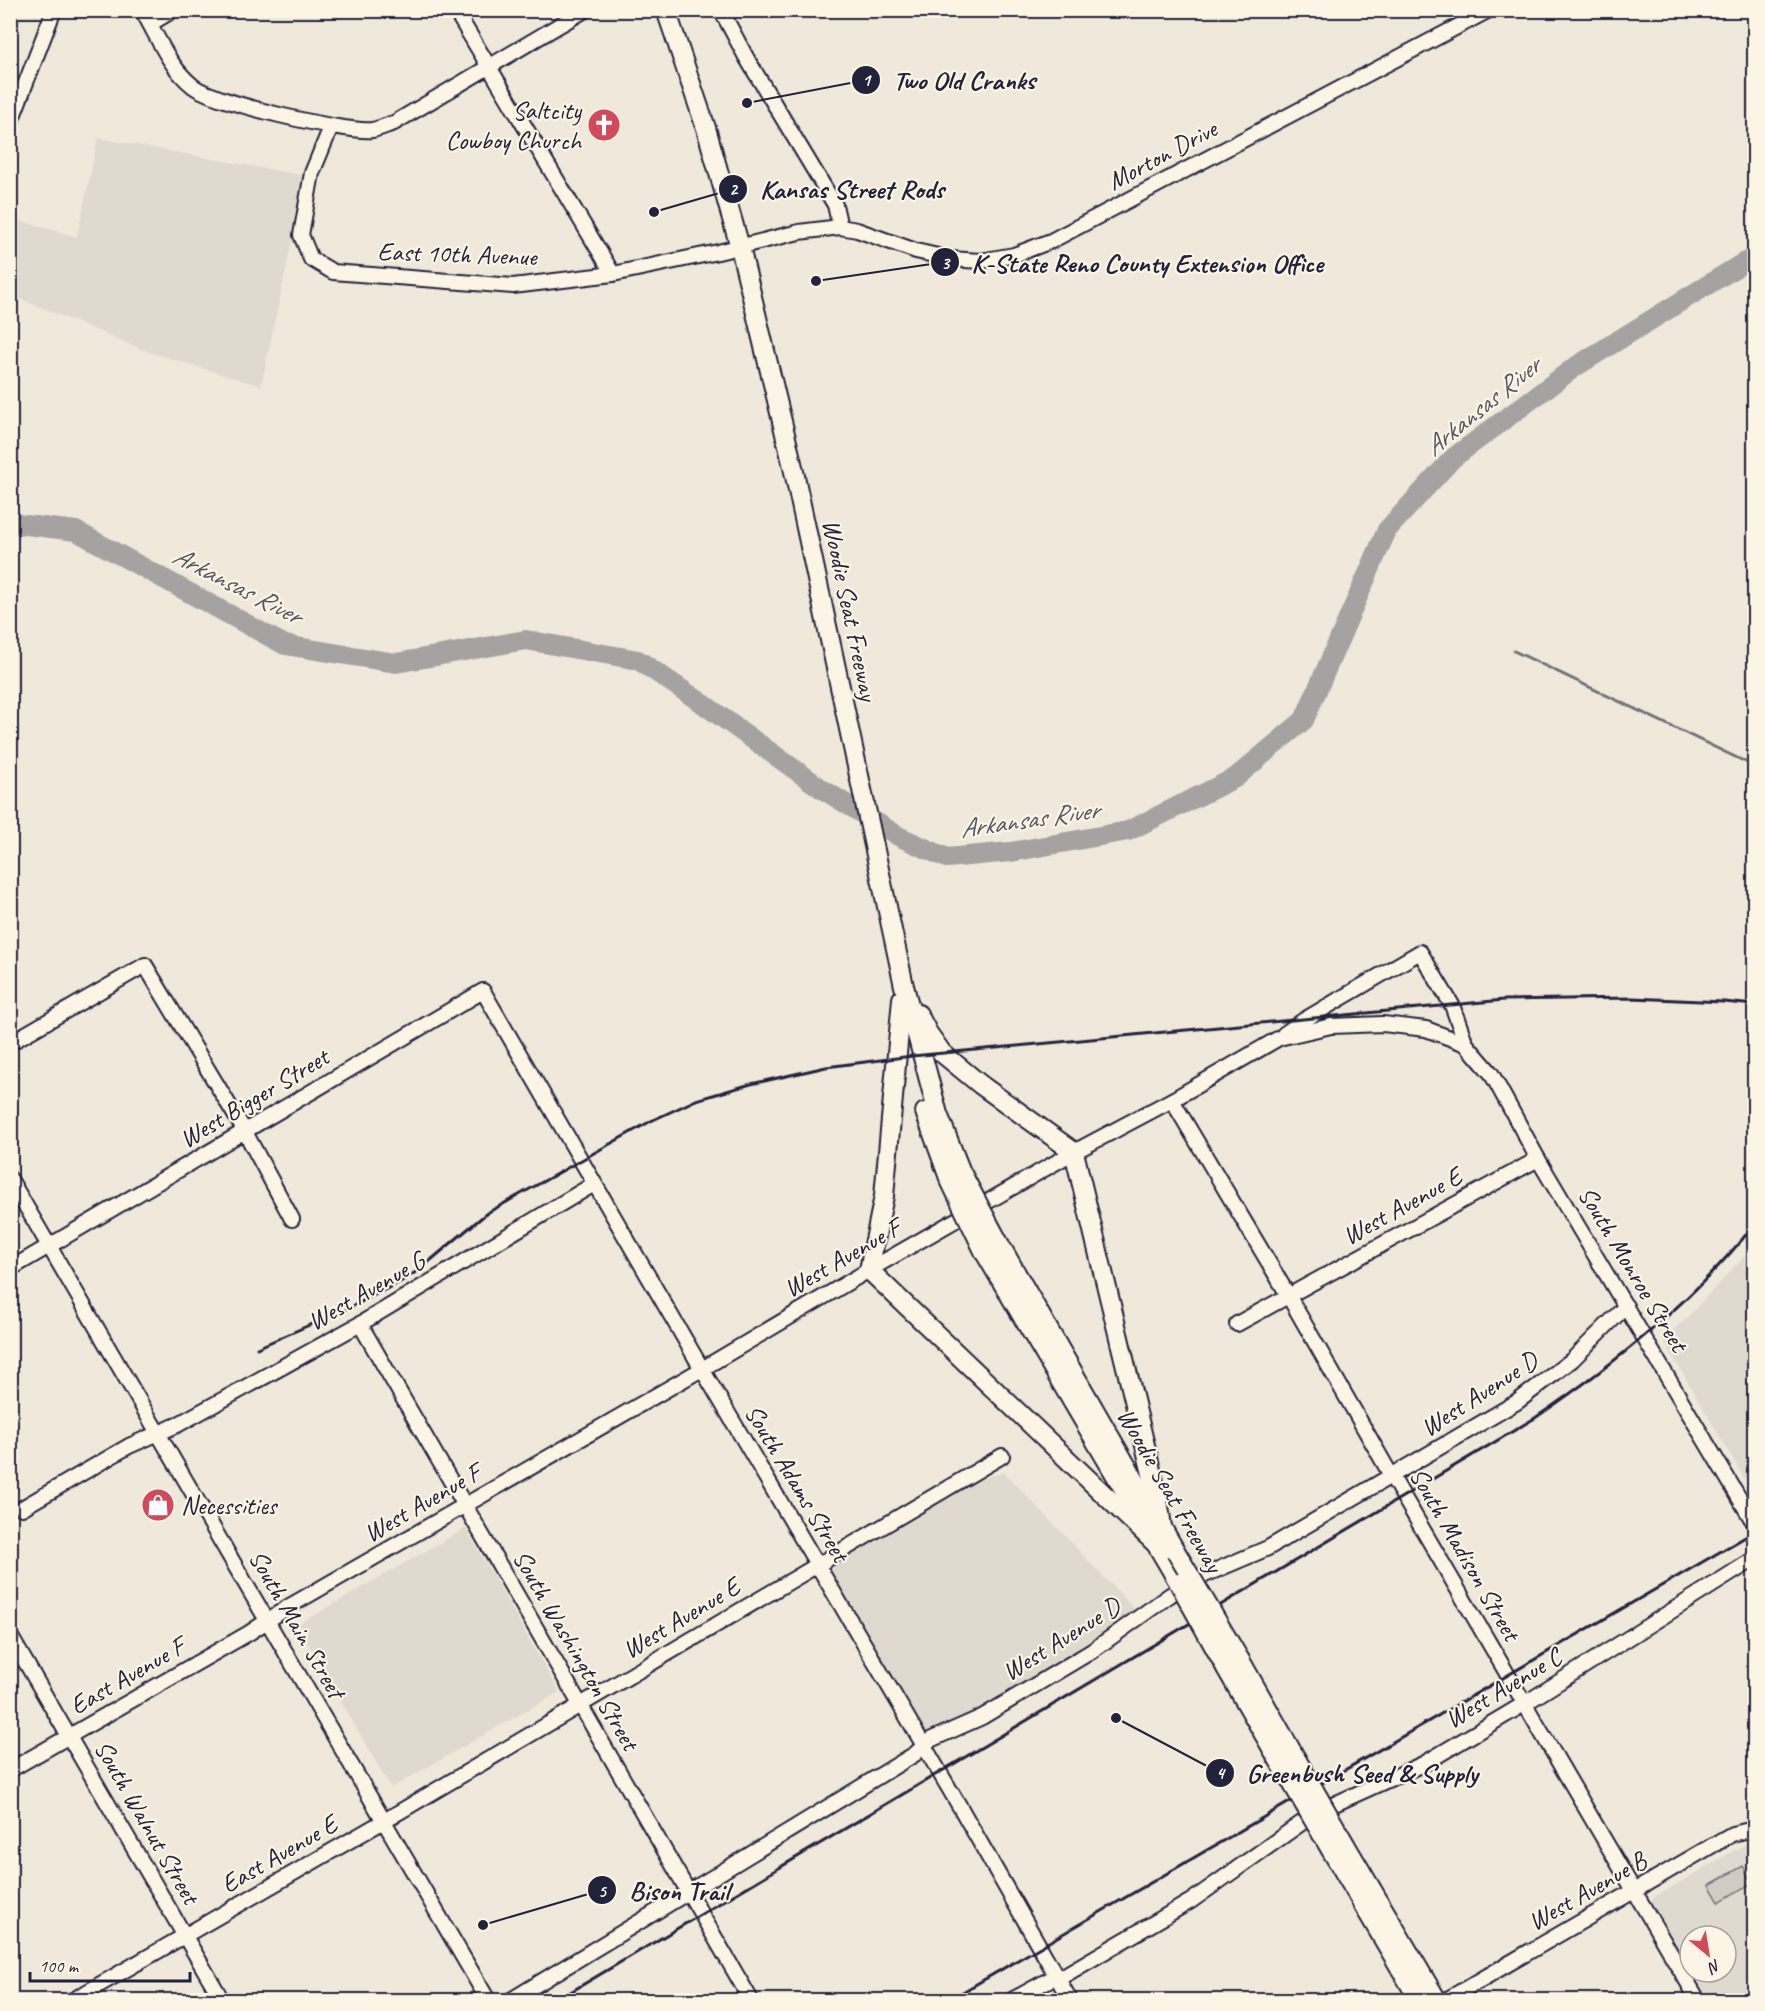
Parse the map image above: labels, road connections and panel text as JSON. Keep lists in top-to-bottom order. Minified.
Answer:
{"streets":{"main road":["Woodie Seat Freeway"],"street":["Morton Drive","East 10th Avenue","West Bigger Street","West Avenue E","West Avenue F","South Monroe Street","West Avenue G","West Avenue D","South Adams Street","South Madison Street","South Main Street","South Washington Street","East Avenue F","West Avenue C","South Walnut Street","East Avenue E","West Avenue B"]},"crossings":[["Morton Drive","East 10th Avenue"],["East 10th Avenue","Woodie Seat Freeway"],["West Bigger Street","South Adams Street"],["West Bigger Street","South Main Street"],["West Avenue E","South Monroe Street"],["West Avenue E","South Adams Street"],["West Avenue E","South Madison Street"],["West Avenue E","South Main Street"],["West Avenue E","South Washington Street"],["West Avenue E","East Avenue E"],["West Avenue F","South Monroe Street"],["West Avenue F","South Adams Street"],["West Avenue F","South Madison Street"],["West Avenue F","South Main Street"],["West Avenue F","South Washington Street"],["West Avenue F","East Avenue F"],["South Monroe Street","West Avenue D"],["West Avenue G","South Adams Street"],["West Avenue G","South Main Street"],["West Avenue G","South Washington Street"],["West Avenue D","South Adams Street"],["West Avenue D","South Madison Street"],["West Avenue D","South Washington Street"],["South Adams Street","West Avenue C"],["South Madison Street","West Avenue C"],["South Madison Street","West Avenue B"],["South Main Street","East Avenue F"],["South Main Street","East Avenue E"],["East Avenue F","South Walnut Street"],["South Walnut Street","East Avenue E"]],"water":["Arkansas River"],"places":{"other":["Two Old Cranks","Kansas Street Rods","K-State Reno County Extension Office","Greenbush Seed & Supply","Bison Trail"],"church":["Saltcity Cowboy Church"],"shop":["Necessities"]},"scale_bar":"100 m","north":"bottom right"}
